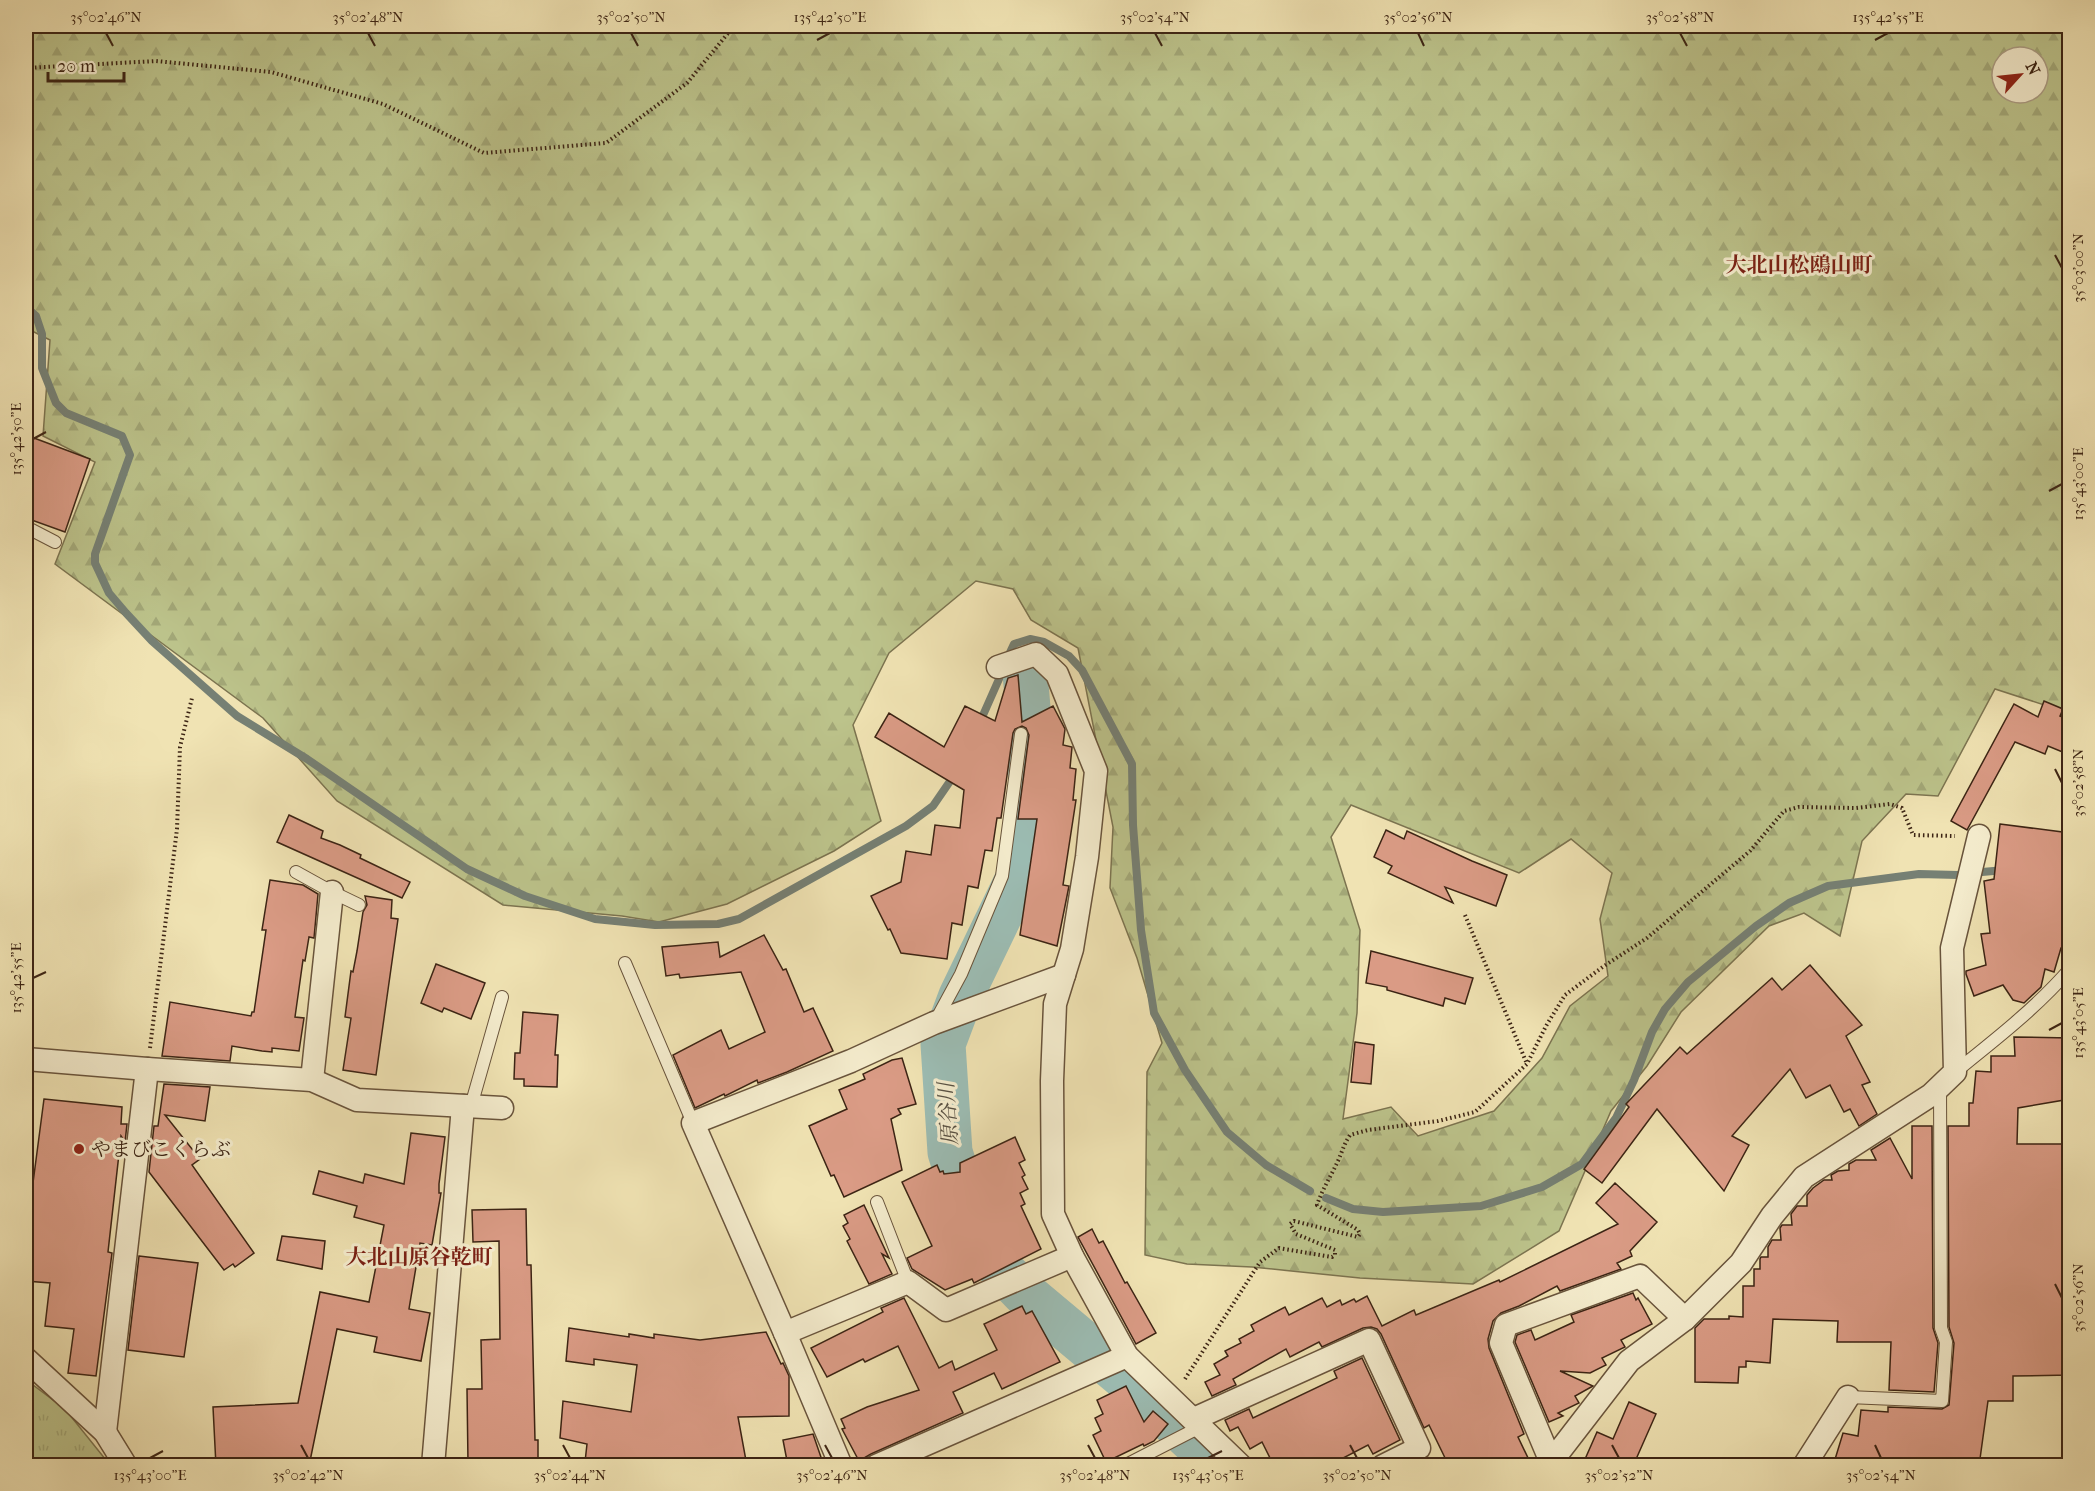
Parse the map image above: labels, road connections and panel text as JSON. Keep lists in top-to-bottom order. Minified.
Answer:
{"districts":["大北山松鴎山町","大北山原谷乾町"],"water":["原谷川"],"places":["やまびこくらぶ"],"scale_bar":"20 m","north":"top right","coordinates":["35°02'46\"N","35°02'48\"N","35°02'50\"N","135°42'50\"E","35°02'54\"N","35°02'56\"N","35°02'58\"N","135°42'55\"E","35°03'00\"N","135°43'00\"E","135°43'05\"E","35°02'42\"N","35°02'44\"N","35°02'52\"N"]}
